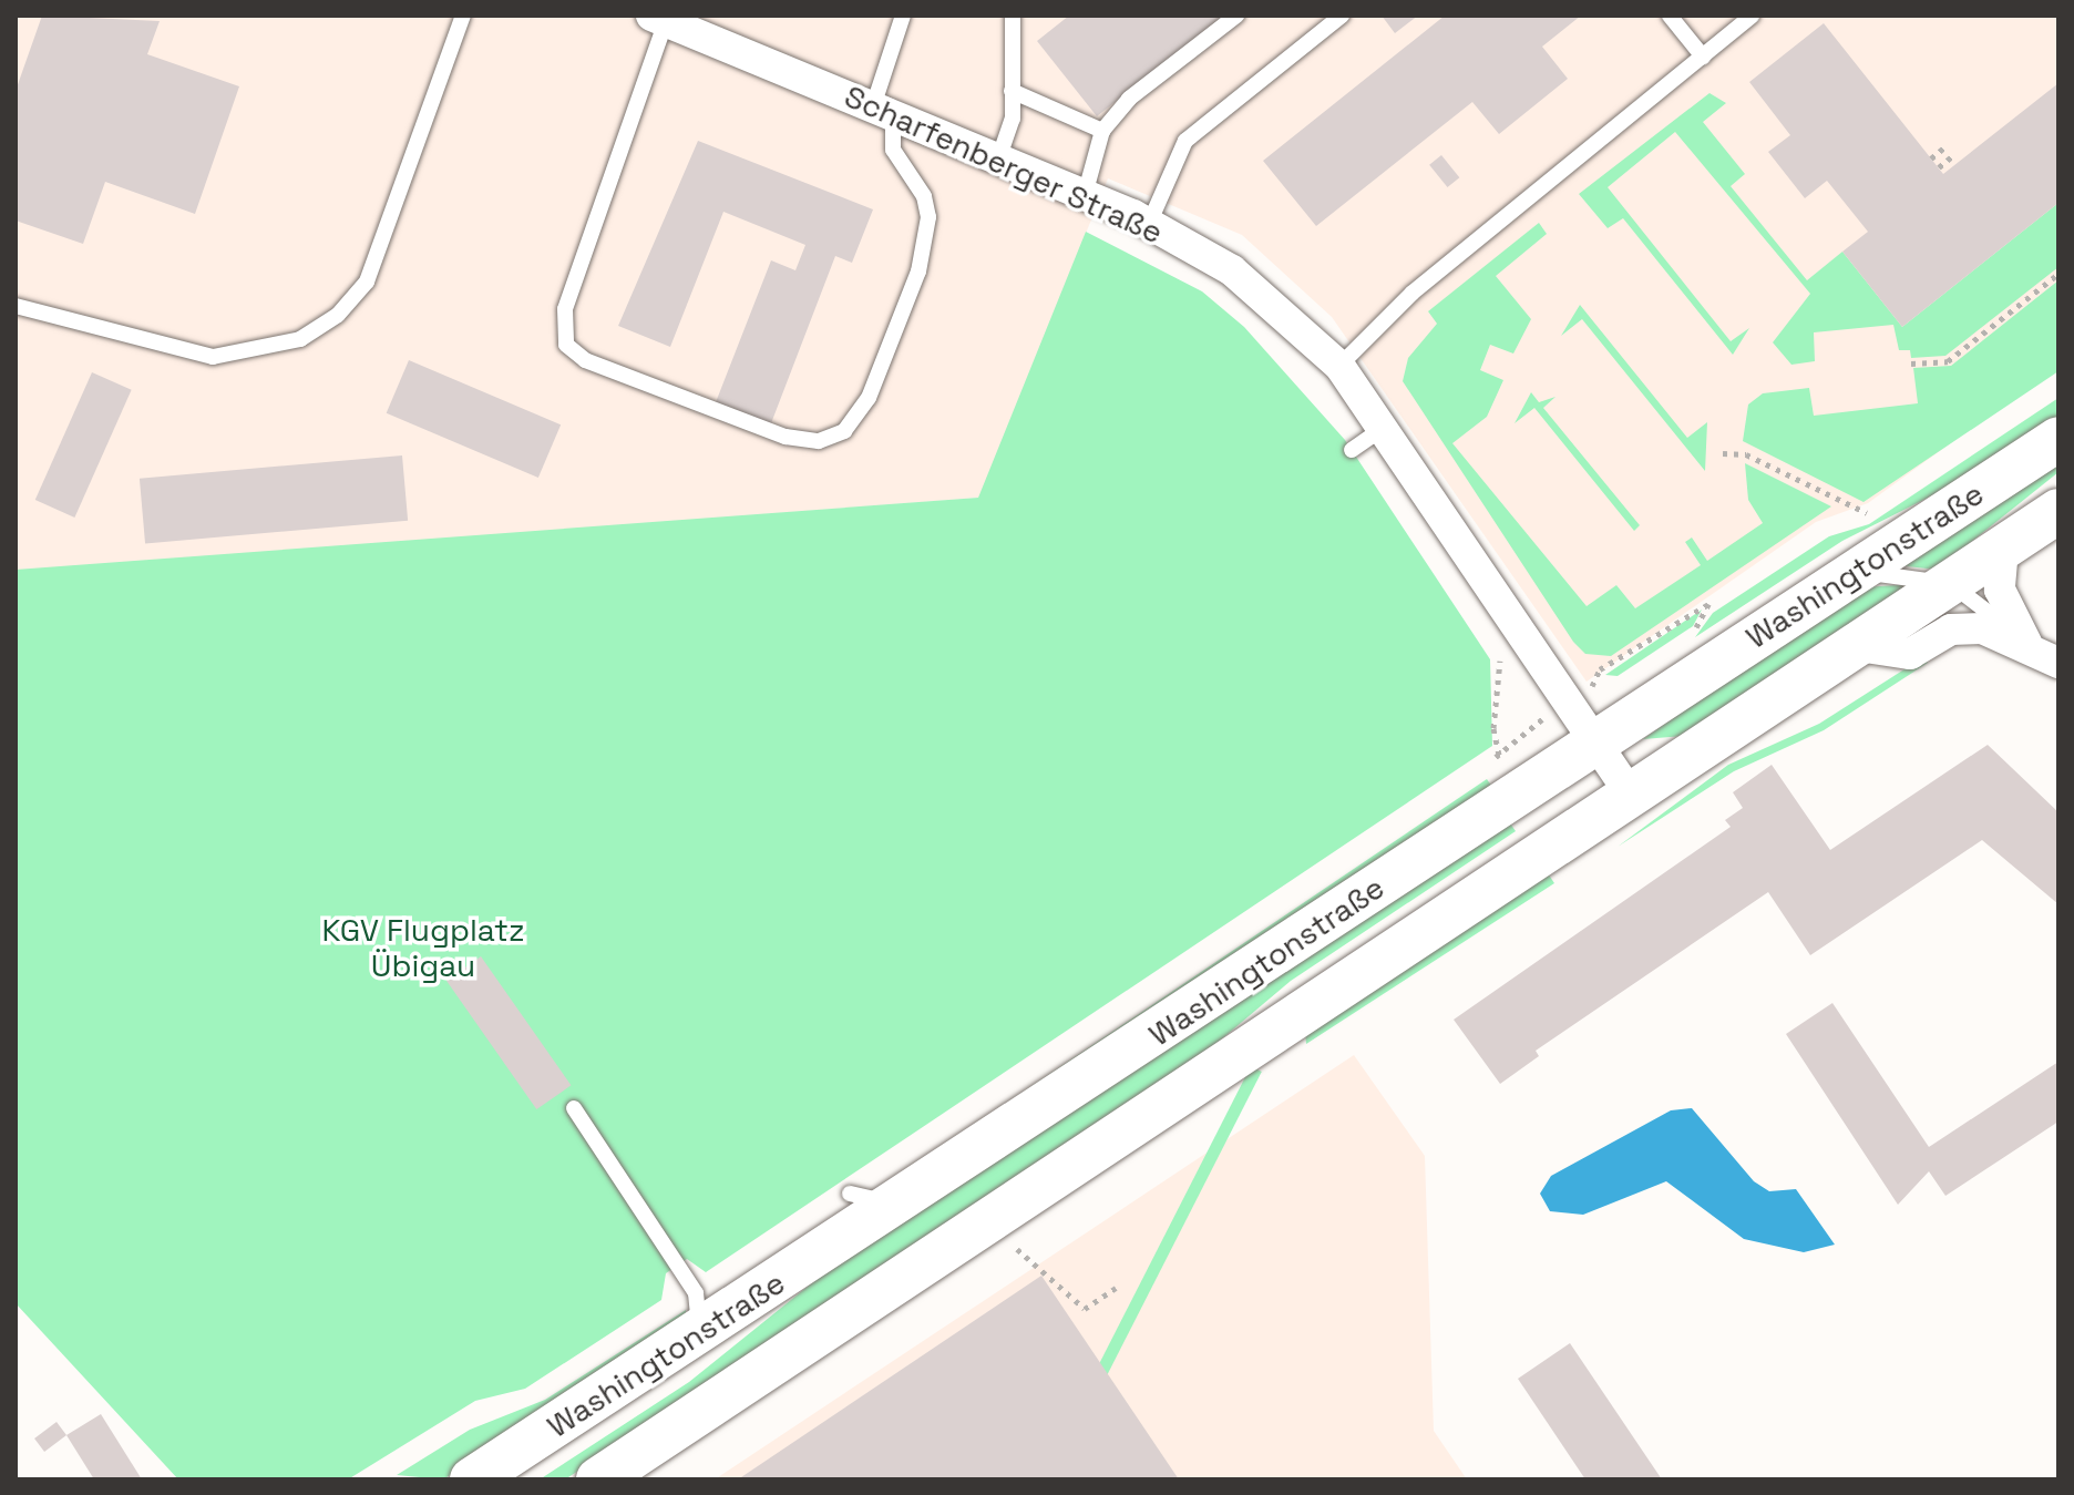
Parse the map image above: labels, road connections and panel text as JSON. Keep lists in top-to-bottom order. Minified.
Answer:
{"streets":{"main road":["Washingtonstraße"],"street":["Scharfenberger Straße"]},"crossings":[["Scharfenberger Straße","Washingtonstraße"]],"parks":["KGV Flugplatz Übigau"]}
